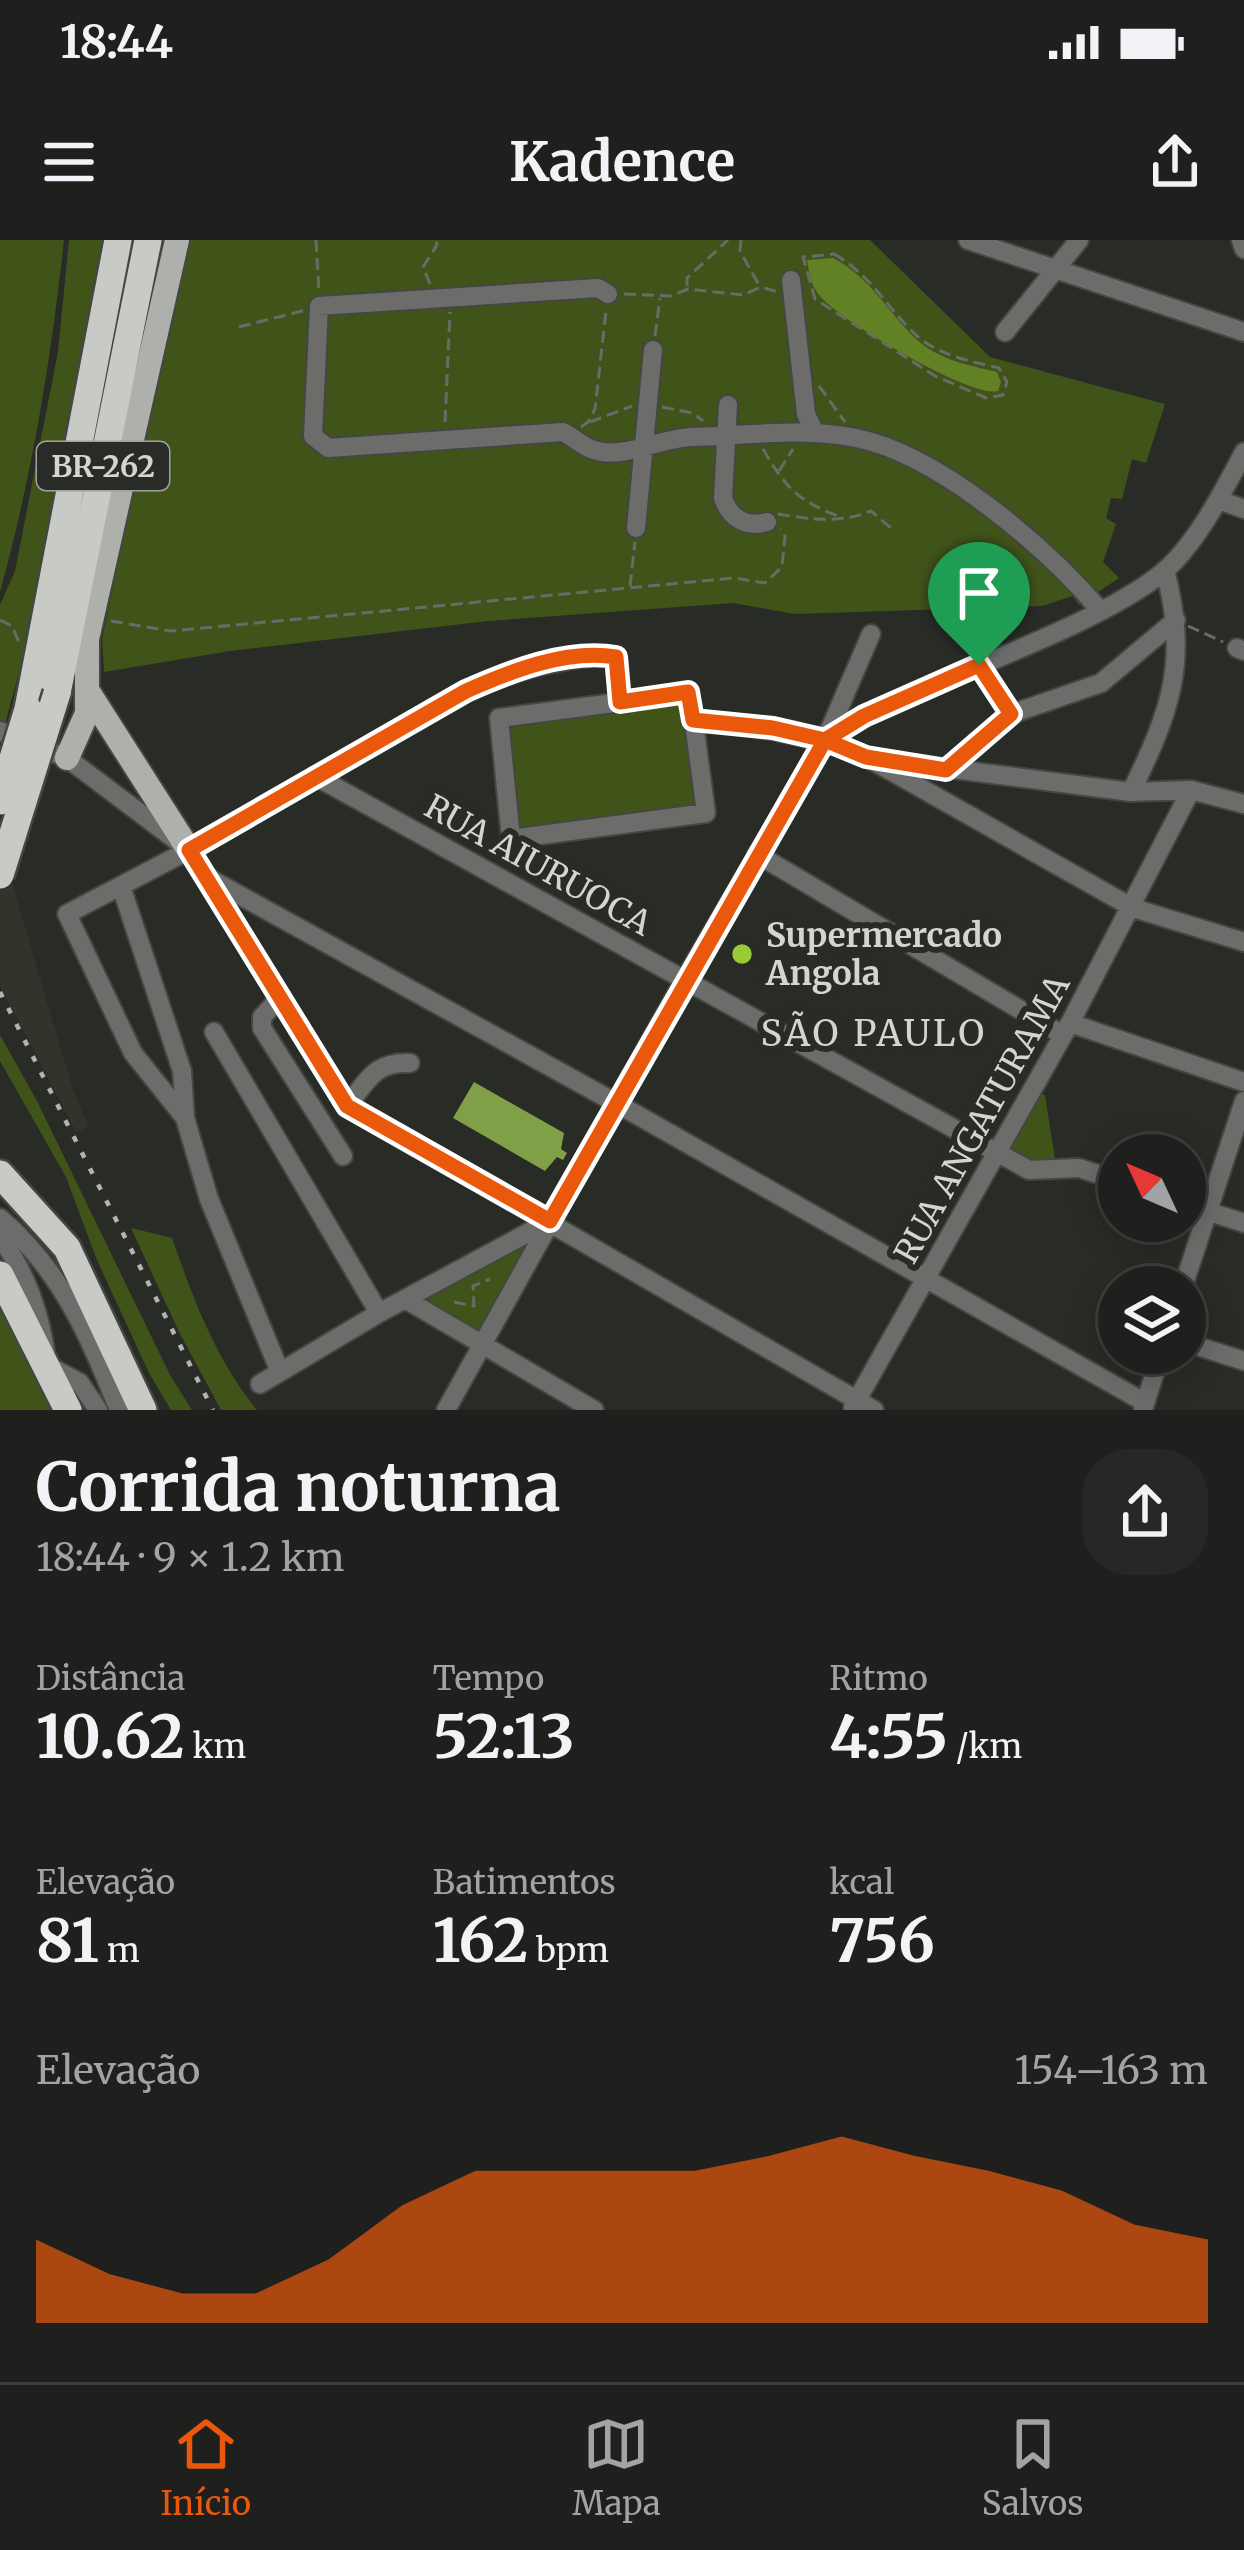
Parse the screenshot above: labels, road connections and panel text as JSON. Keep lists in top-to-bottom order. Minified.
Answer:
{"streets":{"highway":["BR-262"],"street":["RUA AIURUOCA","RUA ANGATURAMA"]},"crossings":[["RUA AIURUOCA","RUA ANGATURAMA"]],"districts":["SÃO PAULO"],"places":["Supermercado Angola"],"north":"top left","page":{"status":"18:44","header":"Kadence","heading":["Corrida noturna","18:44 · 9 × 1.2 km"],"stats":[["Distância","10.62 km"],["Tempo","52:13"],["Ritmo","4:55 /km"],["Elevação","81 m"],["Batimentos","162 bpm"],["kcal","756"]],"chart":["Elevação","154–163 m"],"tabs":["Início","Mapa","Salvos"]}}
